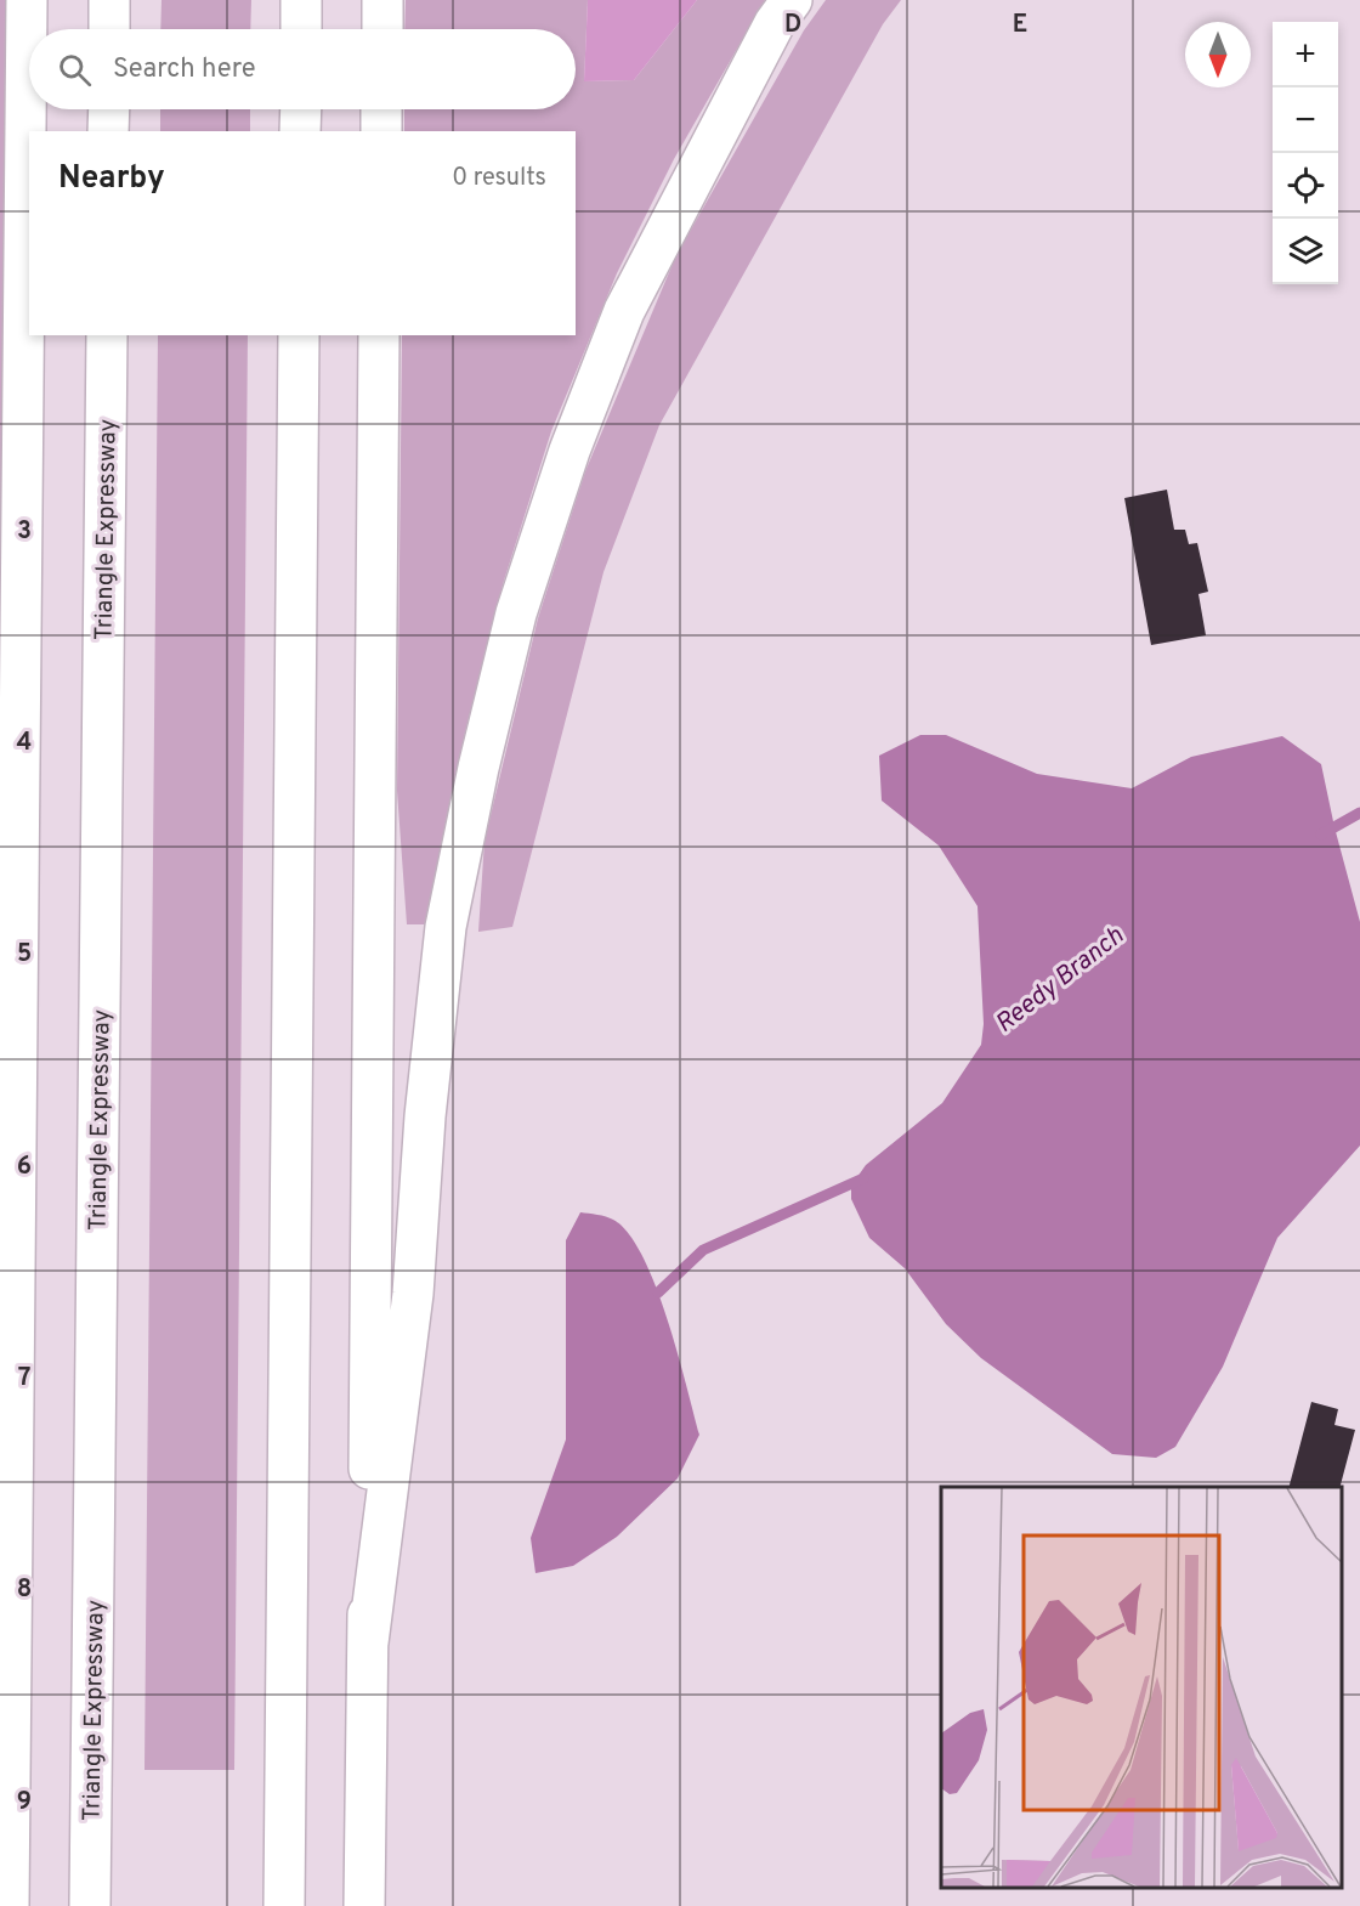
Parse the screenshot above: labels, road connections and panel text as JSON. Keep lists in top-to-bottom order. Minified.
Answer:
{"streets":{"highway":["Triangle Expressway"]},"water":["Reedy Branch"],"north":"bottom","page":{"map_buttons":["+","−"],"search":"Search here","heading":["Nearby","0 results"]},"grid":{"columns":["D","E"],"rows":["3","4","5","6","7","8","9"]}}
